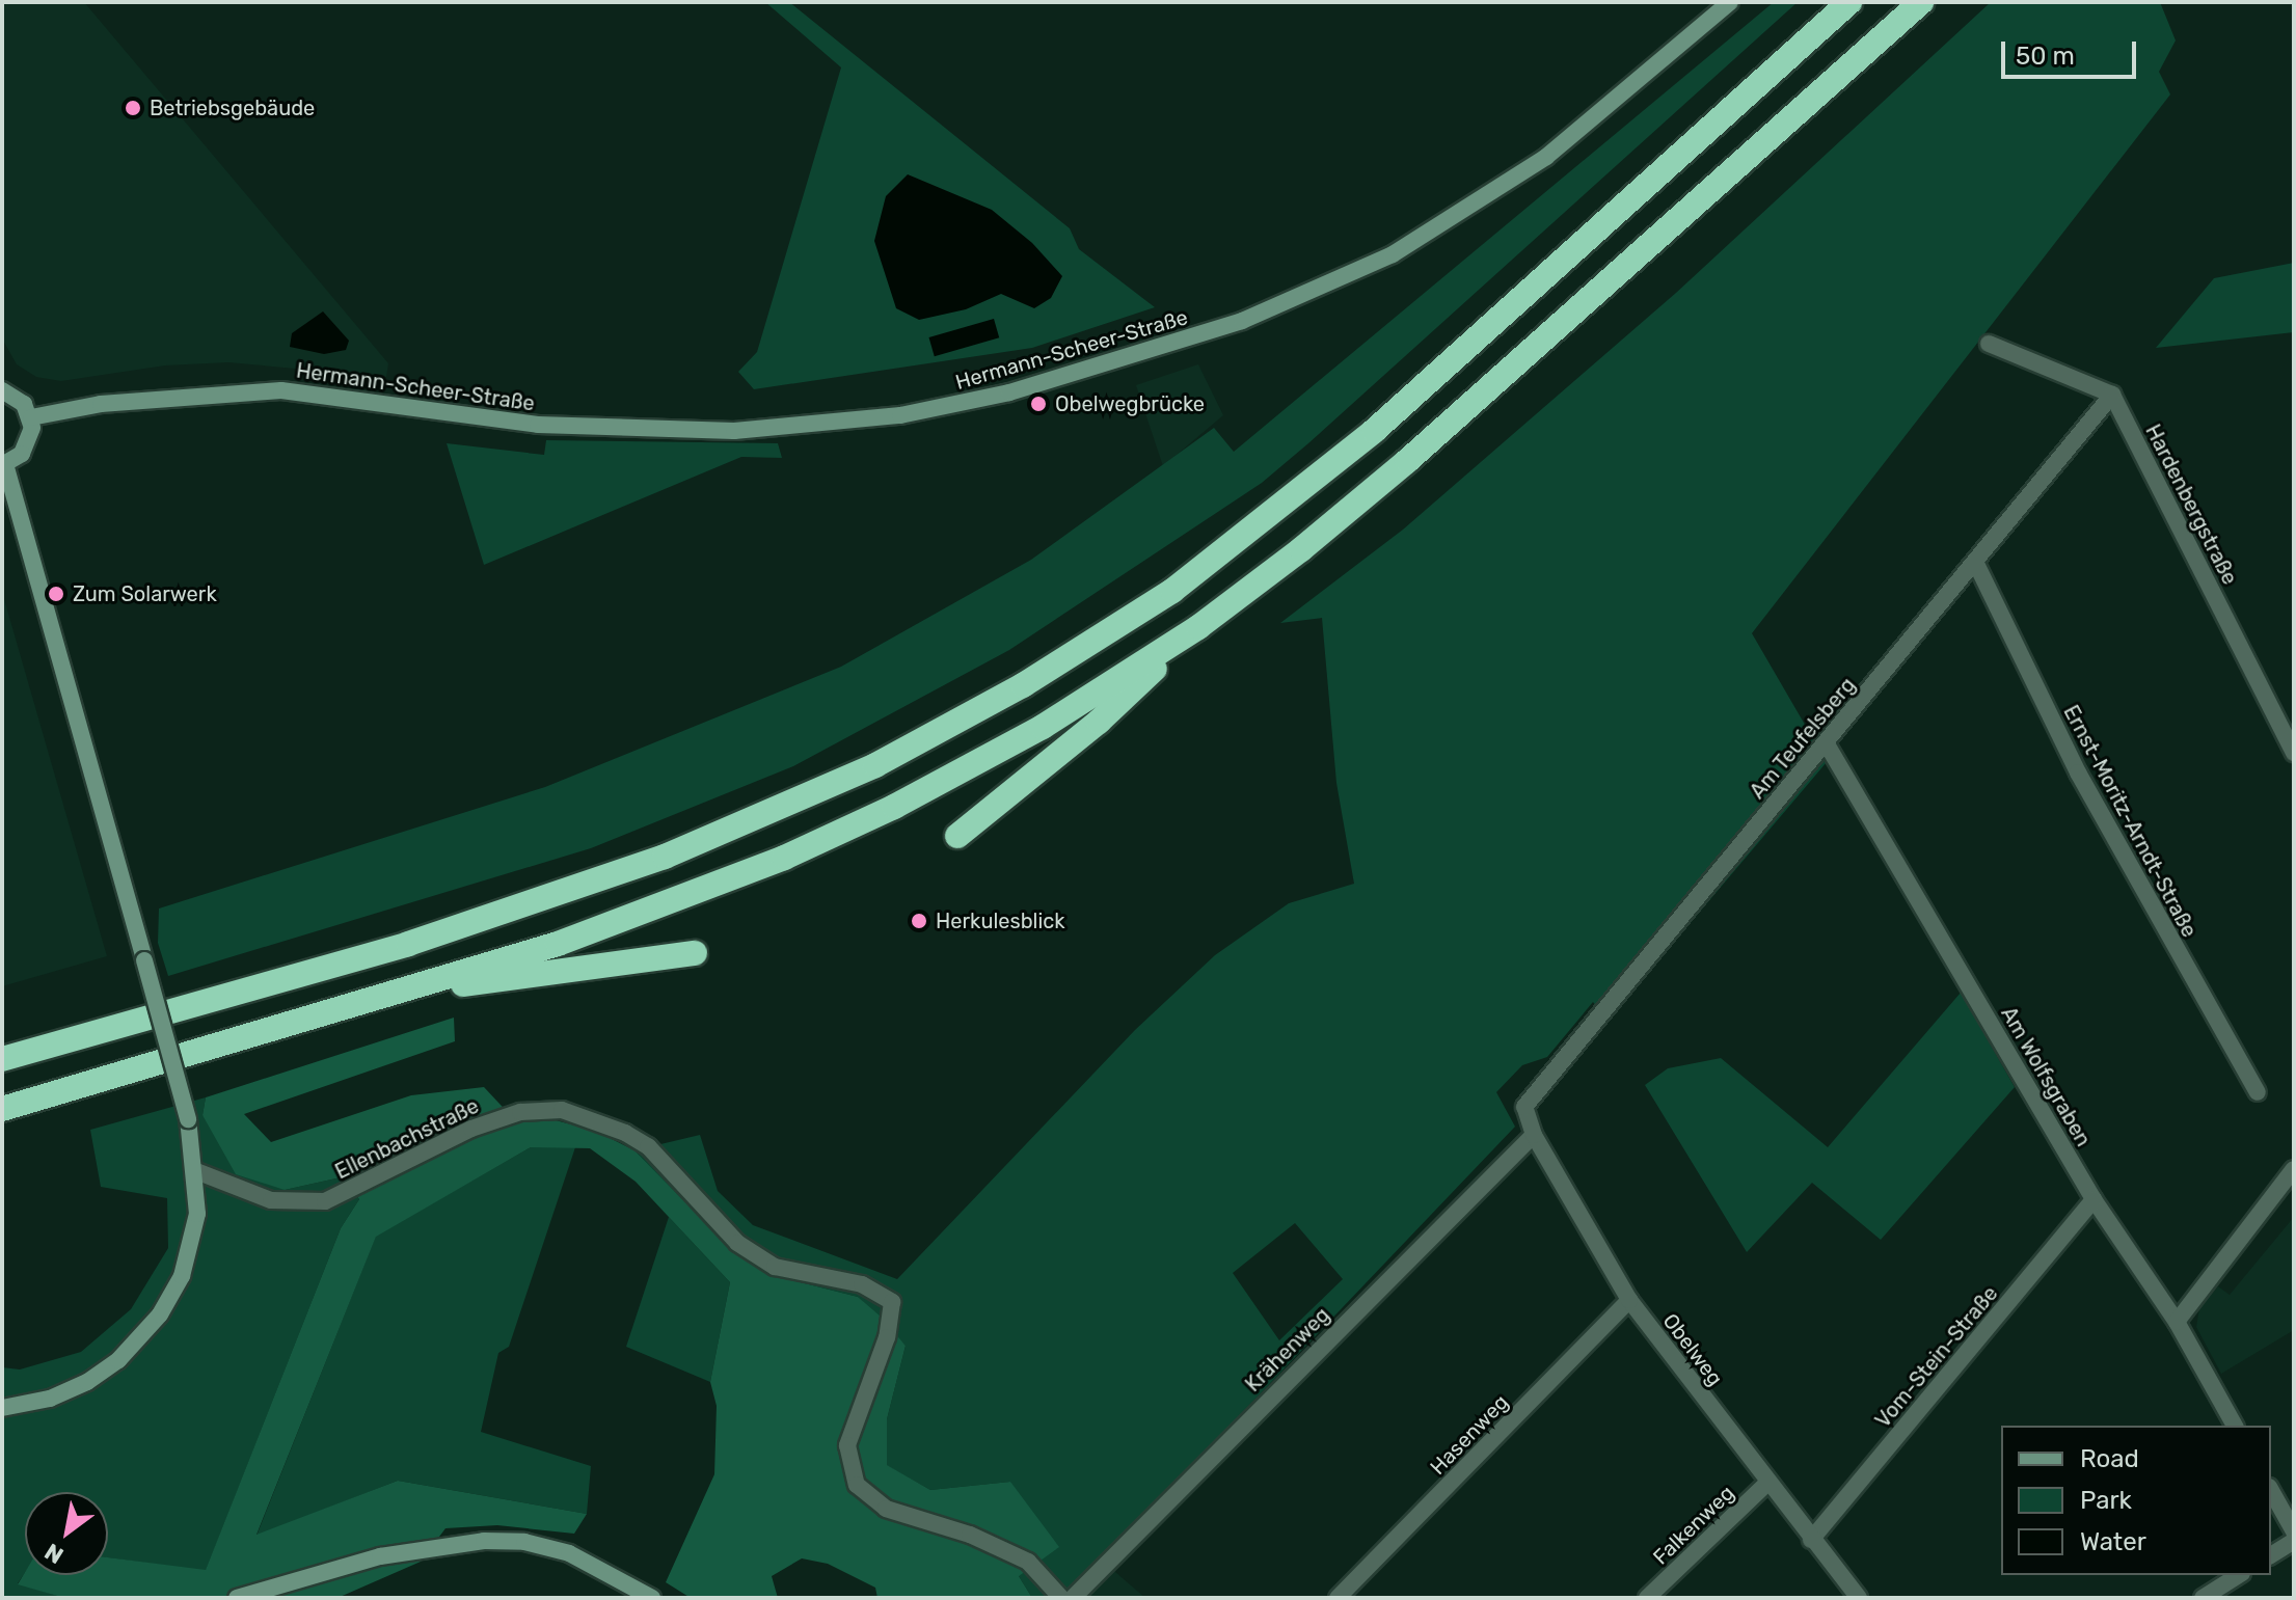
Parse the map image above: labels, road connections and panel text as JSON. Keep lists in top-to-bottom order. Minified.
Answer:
{"streets":{"main road":["Hermann-Scheer-Straße"],"street":["Hardenbergstraße","Am Teufelsberg","Ernst-Moritz-Arndt-Straße","Am Wolfsgraben","Ellenbachstraße","Krähenweg","Obelweg","Vom-Stein-Straße","Hasenweg","Falkenweg"]},"crossings":[["Hardenbergstraße","Am Teufelsberg"],["Am Teufelsberg","Ernst-Moritz-Arndt-Straße"],["Am Teufelsberg","Am Wolfsgraben"],["Am Teufelsberg","Obelweg"],["Am Wolfsgraben","Vom-Stein-Straße"],["Krähenweg","Obelweg"],["Obelweg","Vom-Stein-Straße"],["Obelweg","Hasenweg"],["Obelweg","Falkenweg"]],"places":["Betriebsgebäude","Obelwegbrücke","Zum Solarwerk","Herkulesblick"],"legend":["Road","Park","Water"],"scale_bar":"50 m","north":"bottom left"}
